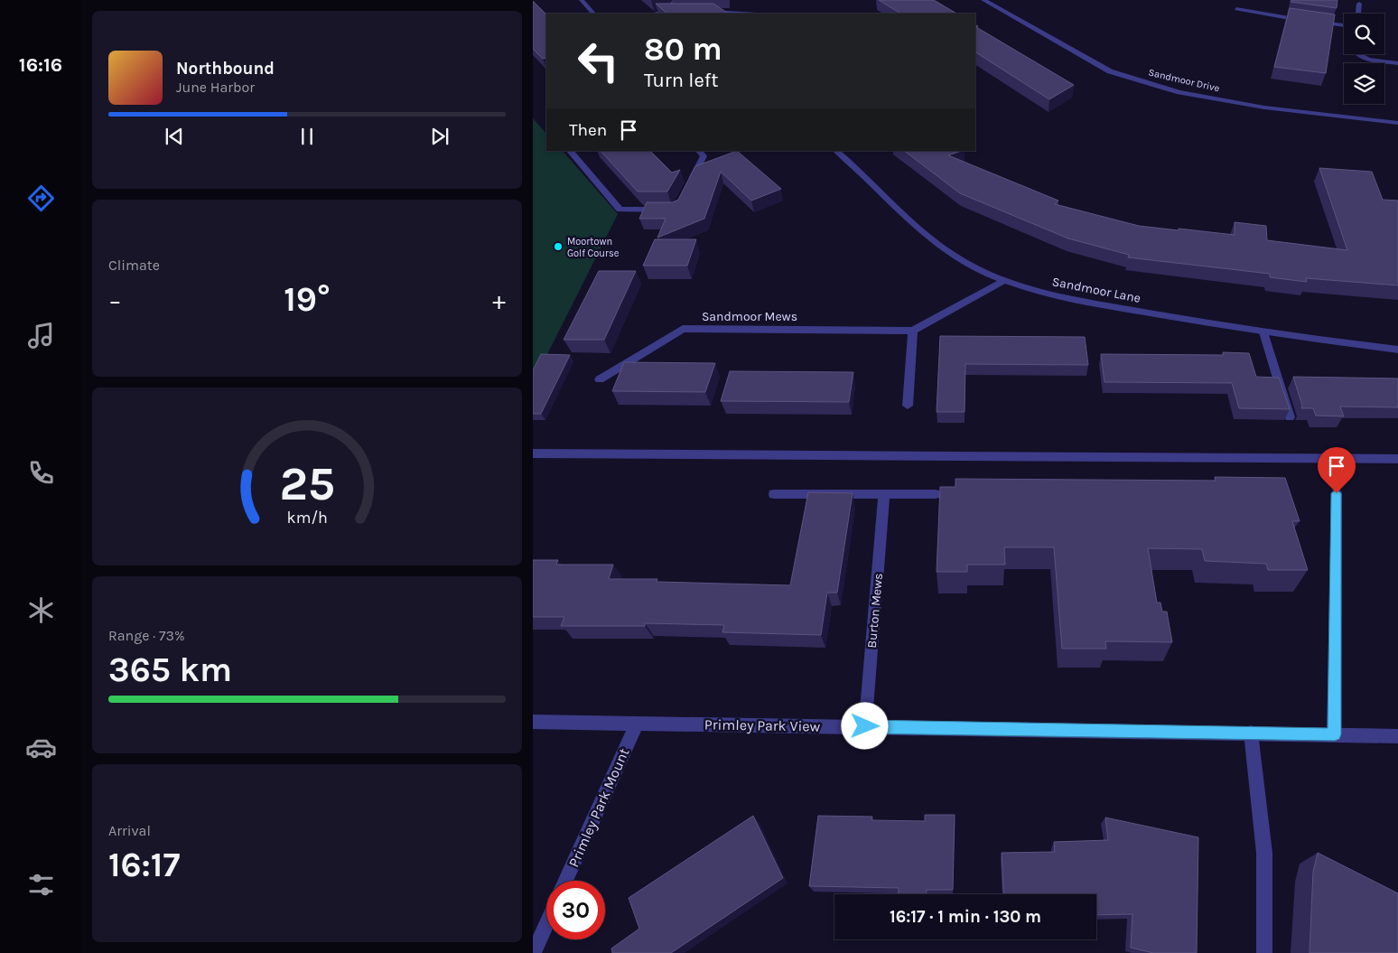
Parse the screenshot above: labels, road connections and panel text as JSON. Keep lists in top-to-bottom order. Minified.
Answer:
{"streets":{"street":["Sandmoor Drive","Sandmoor Lane","Sandmoor Mews","Burton Mews","Primley Park View","Primley Park Mount"]},"crossings":[["Sandmoor Lane","Sandmoor Mews"],["Burton Mews","Primley Park View"],["Primley Park View","Primley Park Mount"]],"places":["Moortown Golf Course"],"page":{"tabs":"16:16","turn":["80 m","Turn left"],"song":["Northbound","June Harbor"],"then":"Then","tile":["Climate",["Range · 73%","365 km"],["Arrival","16:17"]],"heat":["−","19°","+"],"limit":"30","trip":"16:17 · 1 min · 130 m","gauge":["25","km/h"]}}
